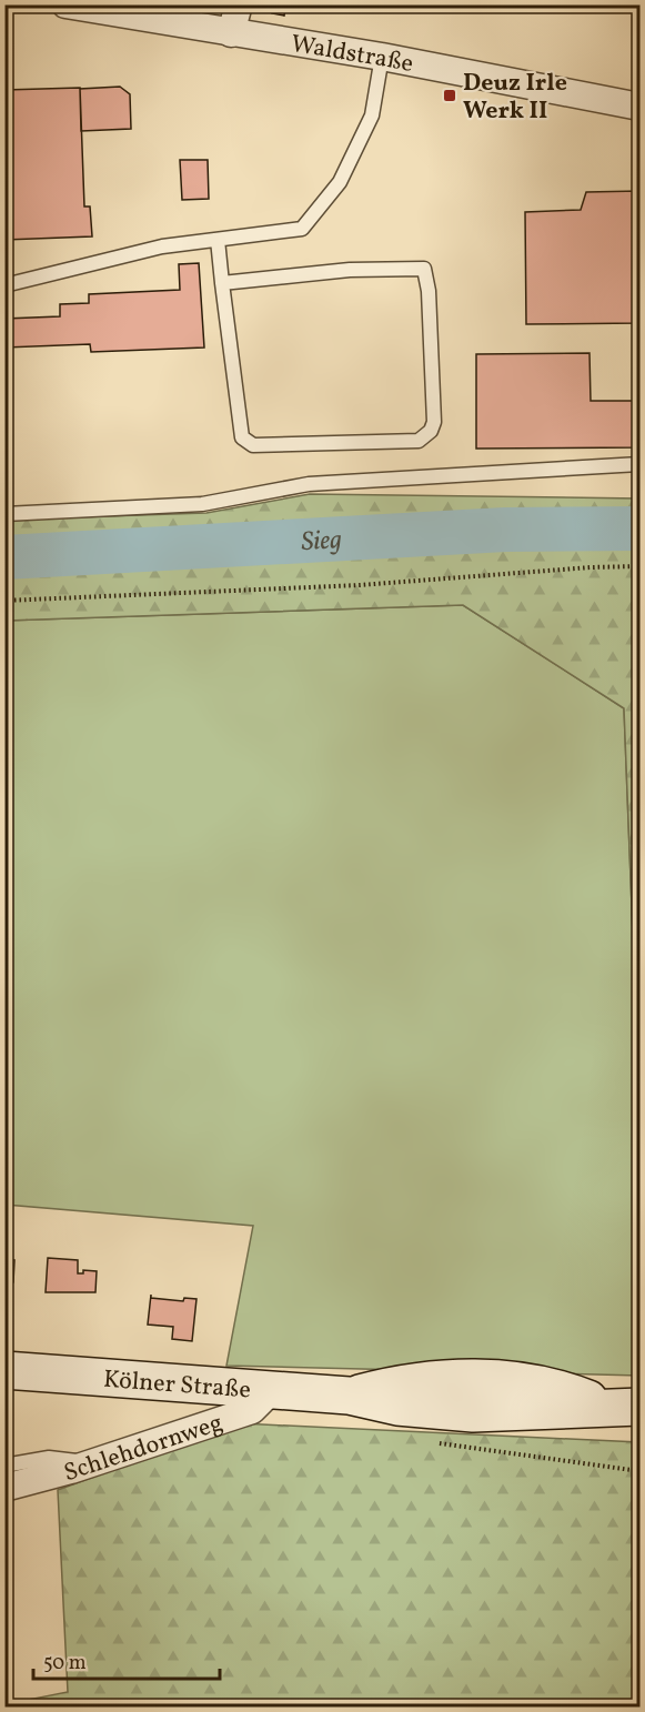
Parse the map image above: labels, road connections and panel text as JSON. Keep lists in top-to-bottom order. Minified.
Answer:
{"streets":{"main road":["Kölner Straße"],"street":["Waldstraße","Schlehdornweg"]},"crossings":[["Kölner Straße","Schlehdornweg"]],"water":["Sieg"],"places":{"transit":["Deuz Irle Werk II"]},"scale_bar":"50 m"}
